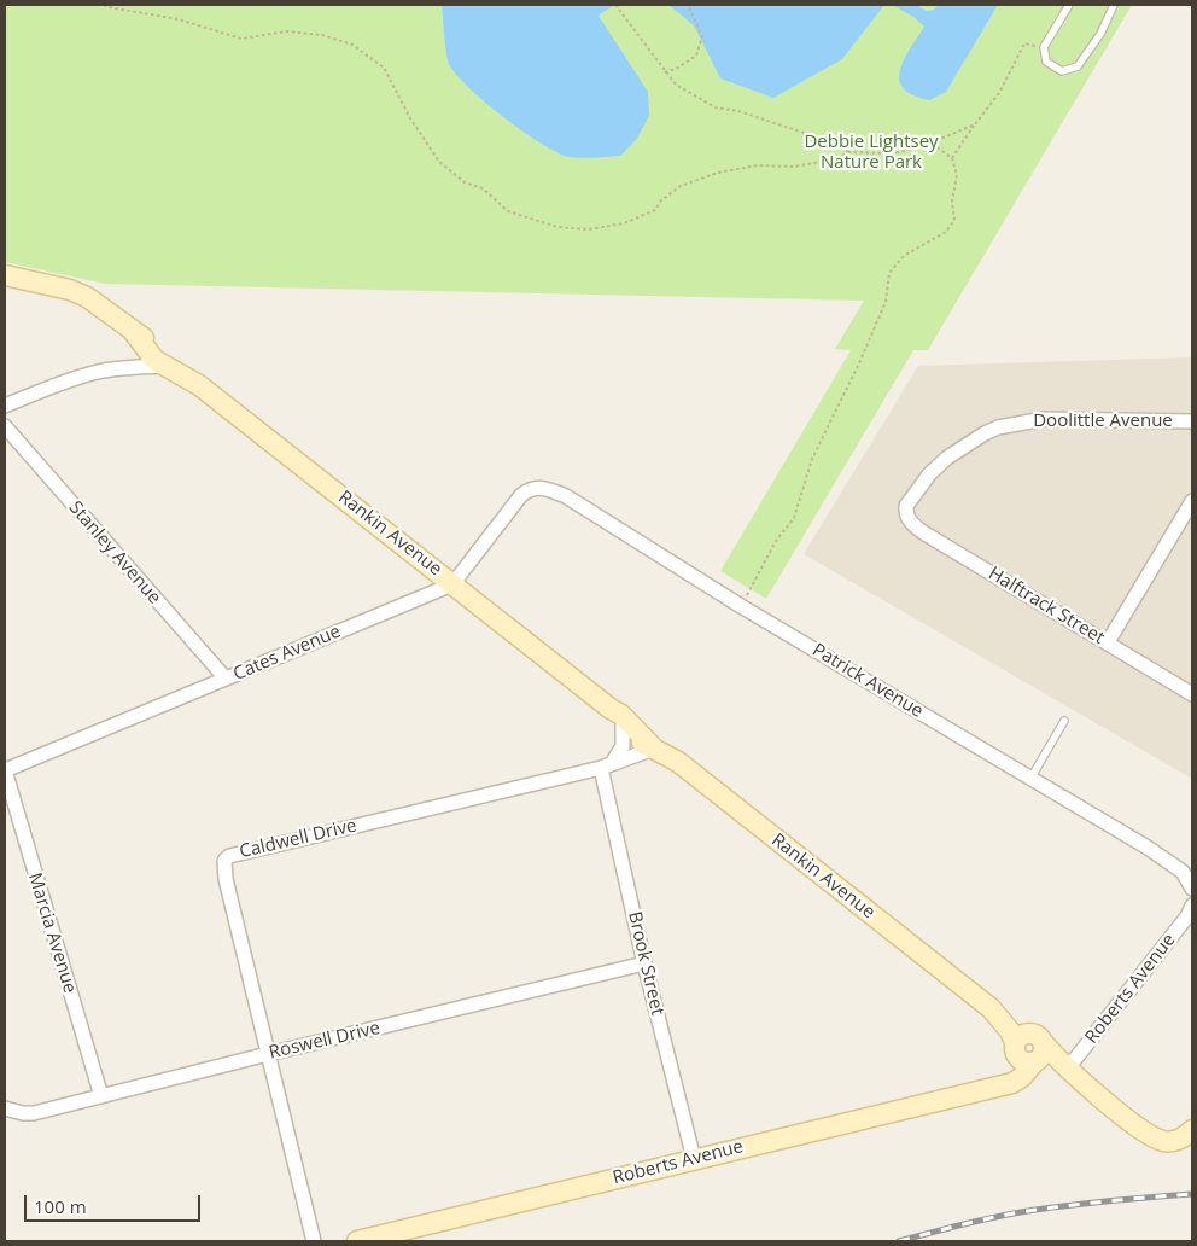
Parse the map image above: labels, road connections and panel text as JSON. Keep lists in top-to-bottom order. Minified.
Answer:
{"streets":{"street":["Doolittle Avenue","Rankin Avenue","Stanley Avenue","Halftrack Street","Cates Avenue","Patrick Avenue","Caldwell Drive","Marcia Avenue","Brook Street","Roberts Avenue","Roswell Drive"]},"crossings":[["Doolittle Avenue","Halftrack Street"],["Rankin Avenue","Cates Avenue"],["Rankin Avenue","Caldwell Drive"],["Rankin Avenue","Roberts Avenue"],["Stanley Avenue","Cates Avenue"],["Cates Avenue","Patrick Avenue"],["Cates Avenue","Marcia Avenue"],["Caldwell Drive","Brook Street"],["Caldwell Drive","Roswell Drive"],["Marcia Avenue","Roswell Drive"],["Brook Street","Roberts Avenue"],["Brook Street","Roswell Drive"]],"parks":["Debbie Lightsey Nature Park"],"scale_bar":"100 m"}
